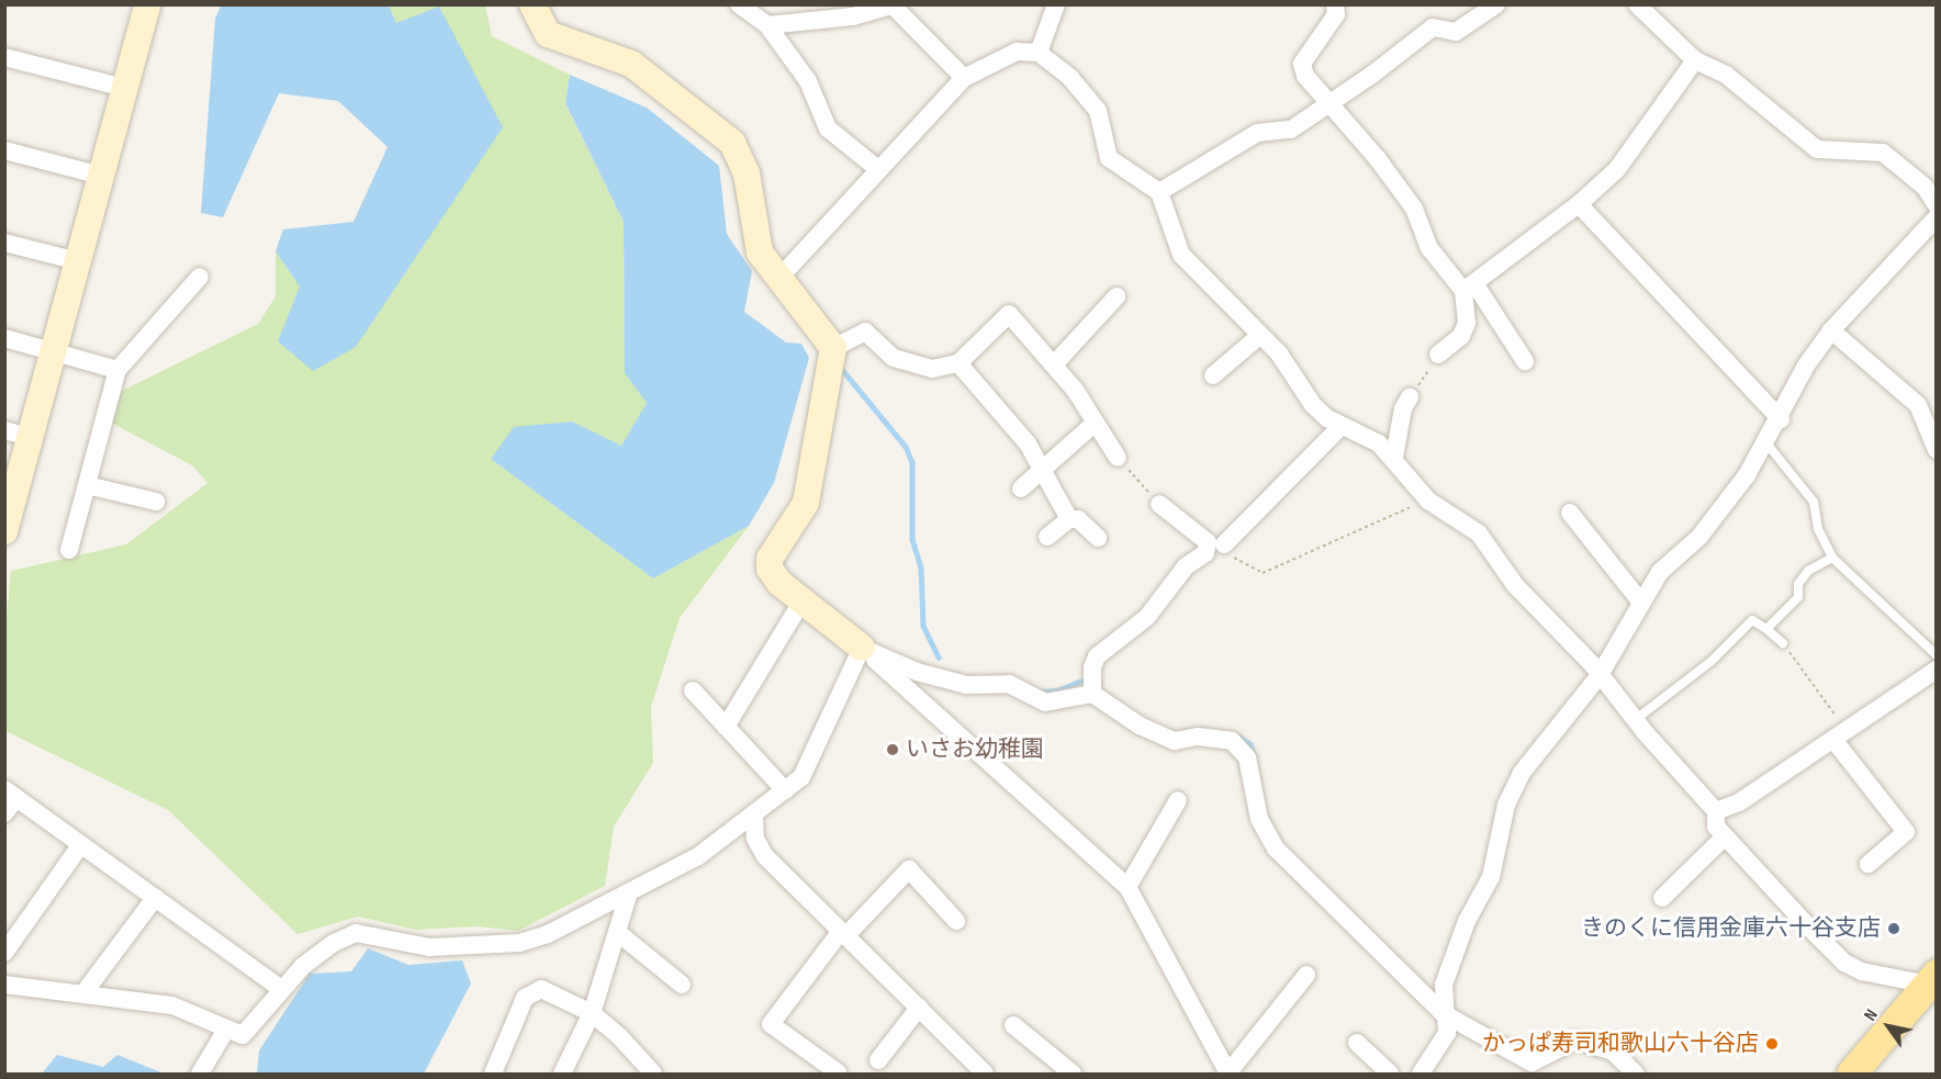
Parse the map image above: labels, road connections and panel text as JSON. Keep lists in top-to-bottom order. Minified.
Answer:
{"places":["いさお幼稚園","きのくに信用金庫六十谷支店","かっぱ寿司和歌山六十谷店"],"north":"top left"}
